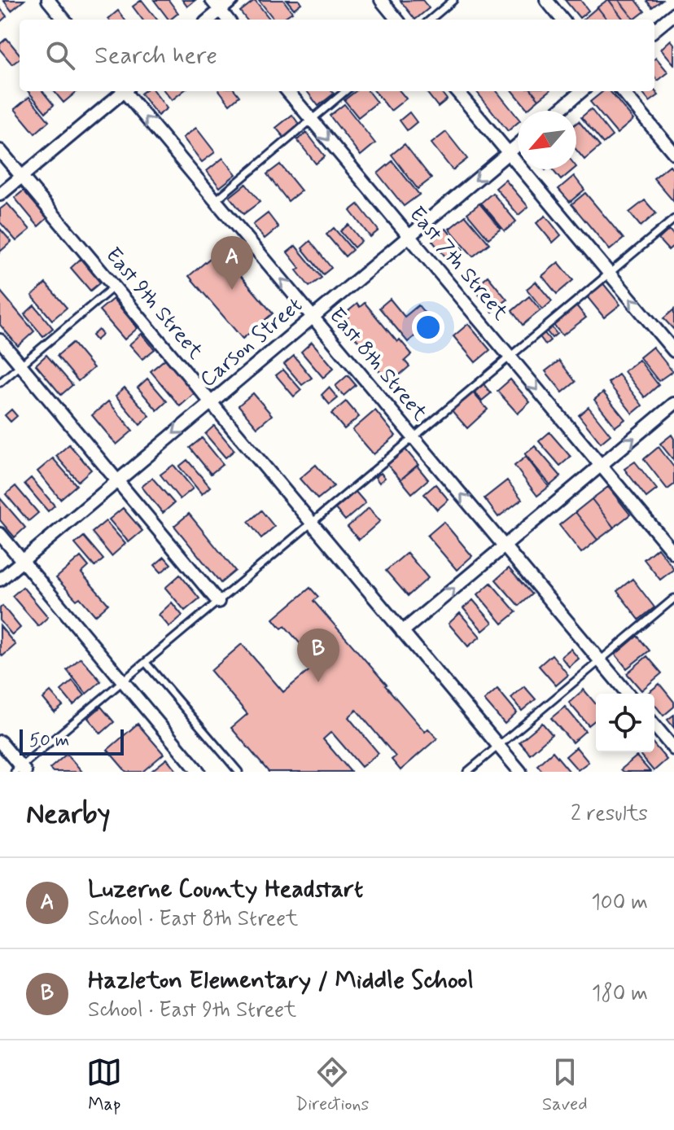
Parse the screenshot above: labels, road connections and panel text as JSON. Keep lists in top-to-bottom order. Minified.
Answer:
{"streets":{"street":["East 7th Street","East 9th Street","Carson Street","East 8th Street"]},"crossings":[["East 7th Street","Carson Street"],["East 9th Street","Carson Street"],["Carson Street","East 8th Street"]],"one_way":["East 7th Street","Carson Street","East 8th Street"],"scale_bar":"50 m","north":"bottom left","page":{"search":"Search here","pins":["A","B"],"scale":"50 m","heading":["Nearby","2 results"],"list":[{"mark":"A","name":"Luzerne County Headstart","note":"School · East 8th Street","value":"100 m"},{"mark":"B","name":"Hazleton Elementary / Middle School","note":"School · East 9th Street","value":"180 m"}],"nav":["Map","Directions","Saved"]}}
